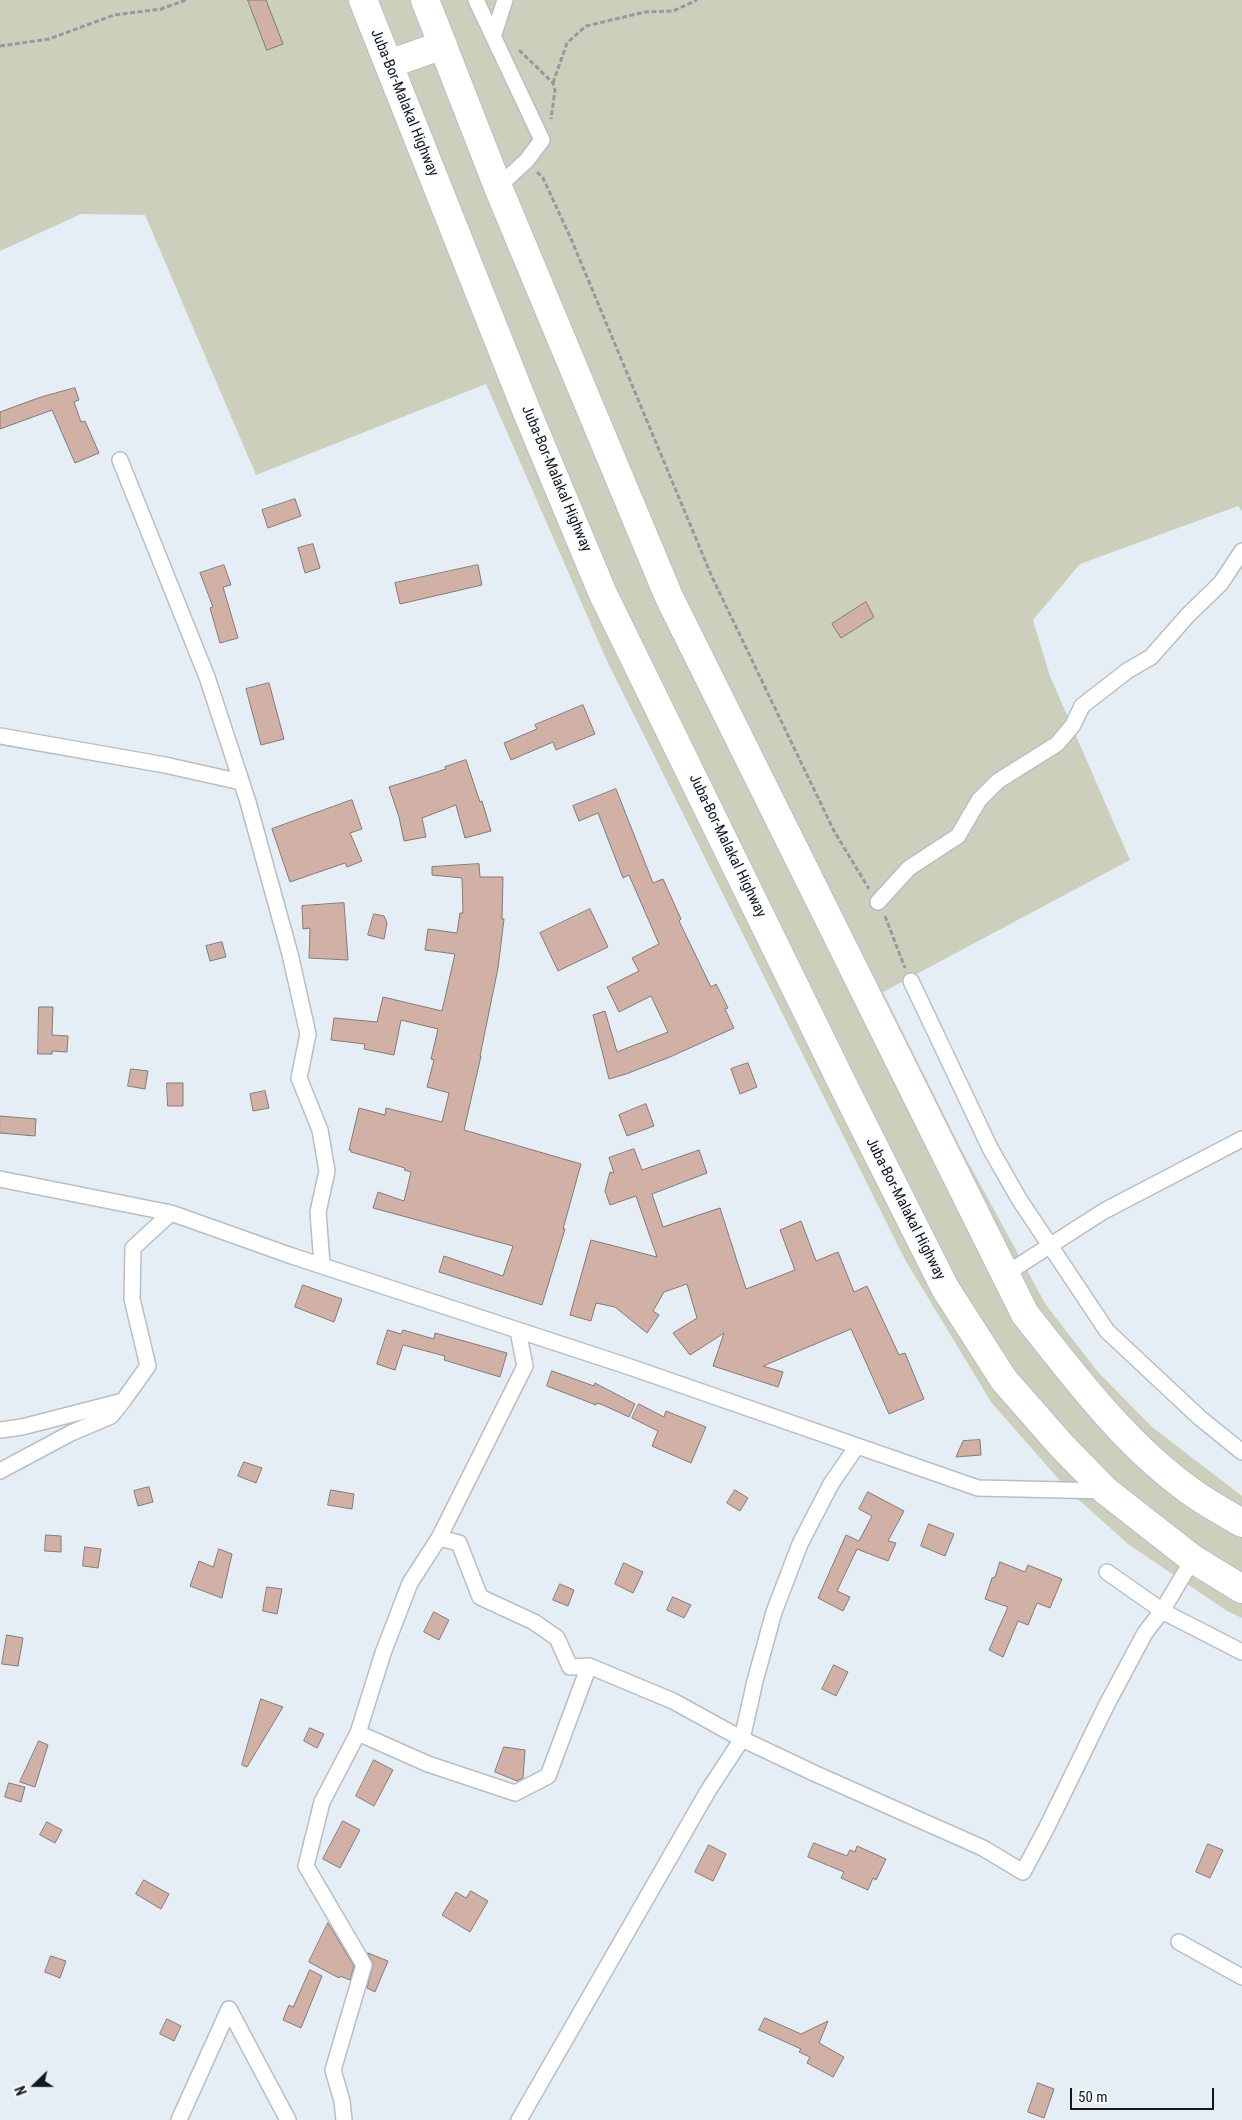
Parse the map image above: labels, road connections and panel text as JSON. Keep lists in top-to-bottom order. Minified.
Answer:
{"streets":{"highway":["Juba-Bor-Malakal Highway"]},"scale_bar":"50 m","north":"left"}
